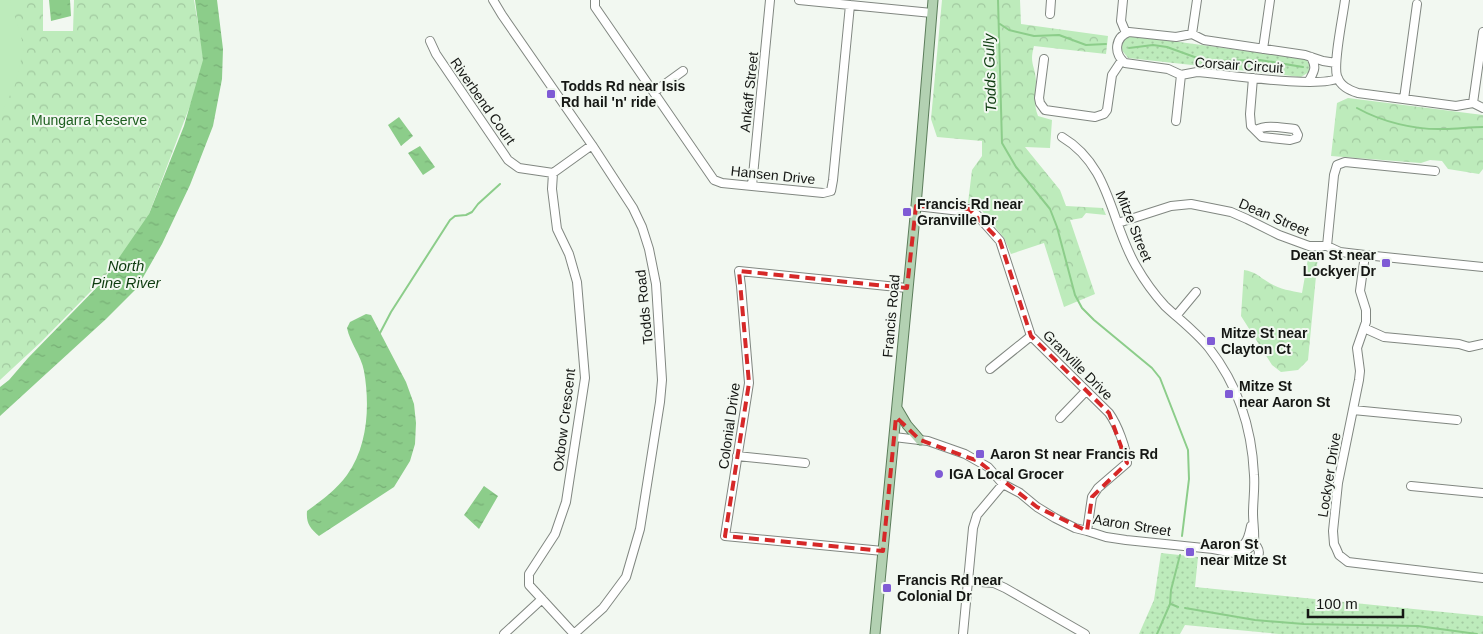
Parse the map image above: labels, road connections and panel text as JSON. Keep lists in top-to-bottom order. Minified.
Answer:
{"streets":{"main road":["Francis Road"],"street":["Corsair Circuit","Ankaff Street","Riverbend Court","Hansen Drive","Dean Street","Mitze Street","Todds Road","Granville Drive","Oxbow Crescent","Colonial Drive","Lockyer Drive","Aaron Street"]},"crossings":[["Ankaff Street","Hansen Drive"],["Riverbend Court","Oxbow Crescent"],["Dean Street","Mitze Street"],["Dean Street","Lockyer Drive"],["Mitze Street","Aaron Street"],["Todds Road","Oxbow Crescent"],["Francis Road","Granville Drive"],["Francis Road","Colonial Drive"],["Francis Road","Aaron Street"],["Granville Drive","Aaron Street"]],"water":["Todds Gully","North Pine River"],"parks":["Mungarra Reserve"],"places":{"transit":["Todds Rd near Isis Rd hail 'n' ride","Francis Rd near Granville Dr","Dean St near Lockyer Dr","Mitze St near Clayton Ct","Mitze St near Aaron St","Aaron St near Francis Rd","Aaron St near Mitze St","Francis Rd near Colonial Dr"],"other":["IGA Local Grocer"]},"scale_bar":"100 m"}
